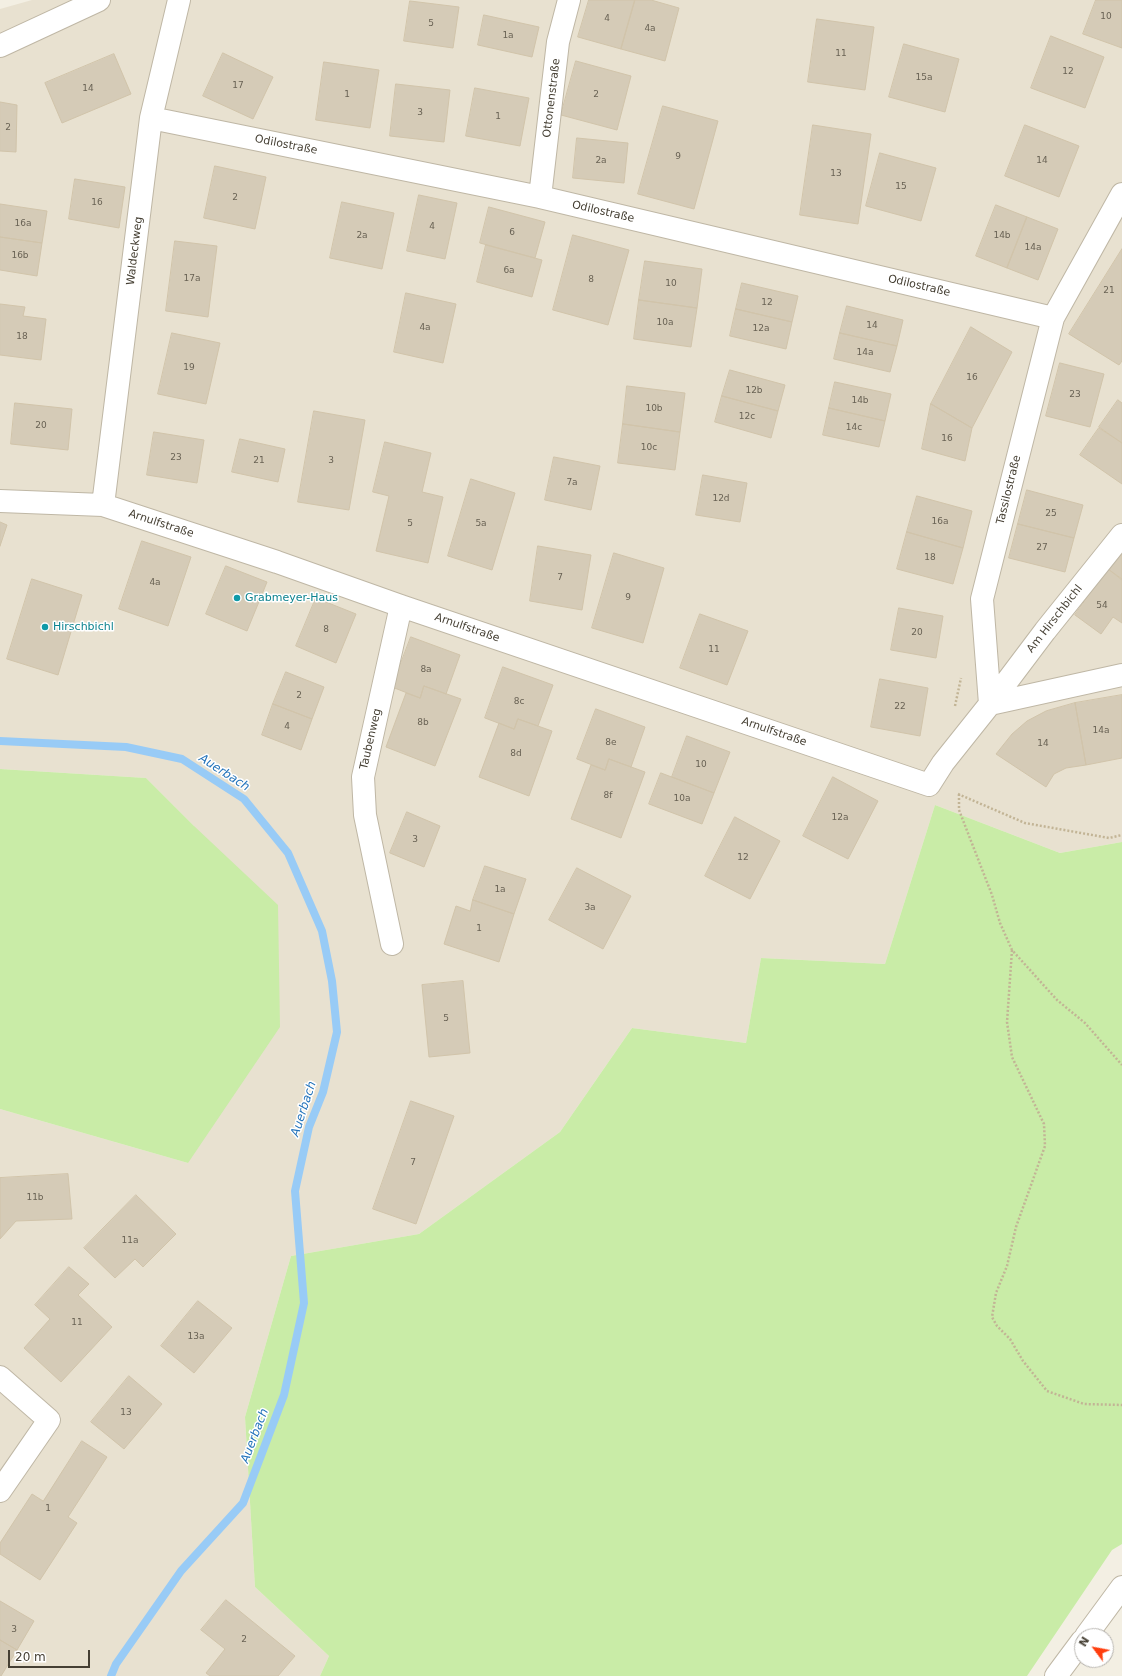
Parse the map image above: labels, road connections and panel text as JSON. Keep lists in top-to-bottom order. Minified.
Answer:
{"streets":{"street":["Ottonenstraße","Odilostraße","Waldeckweg","Tassilostraße","Arnulfstraße","Am Hirschbichl","Taubenweg"]},"crossings":[["Ottonenstraße","Odilostraße"],["Odilostraße","Waldeckweg"],["Odilostraße","Tassilostraße"],["Waldeckweg","Arnulfstraße"],["Tassilostraße","Am Hirschbichl"],["Arnulfstraße","Taubenweg"]],"water":["Auerbach"],"places":["Grabmeyer-Haus","Hirschbichl"],"house_numbers":["10","4","5","4a","1a","11","12","15a","17","14","1","2","3","1","2","9","2a","14","13","15","2","16","16a","4","6","2a","14b","14a","16b","6a","17a","8","10","21","12","10a","14","4a","12a","18","14a","19","16","12b","23","14b","10b","12c","20","14c","16","10c","23","21","3","7a","12d","25","16a","5","5a","27","18","7","4a","9","54","8","20","11","8a","2","8c","22","8b","4","14a","8e","14","8d","10","8f","10a","12a","3","12","1a","3a","1","5","7","11b","11a","11","13a","13","1","3","2"],"scale_bar":"20 m","north":"top left"}
